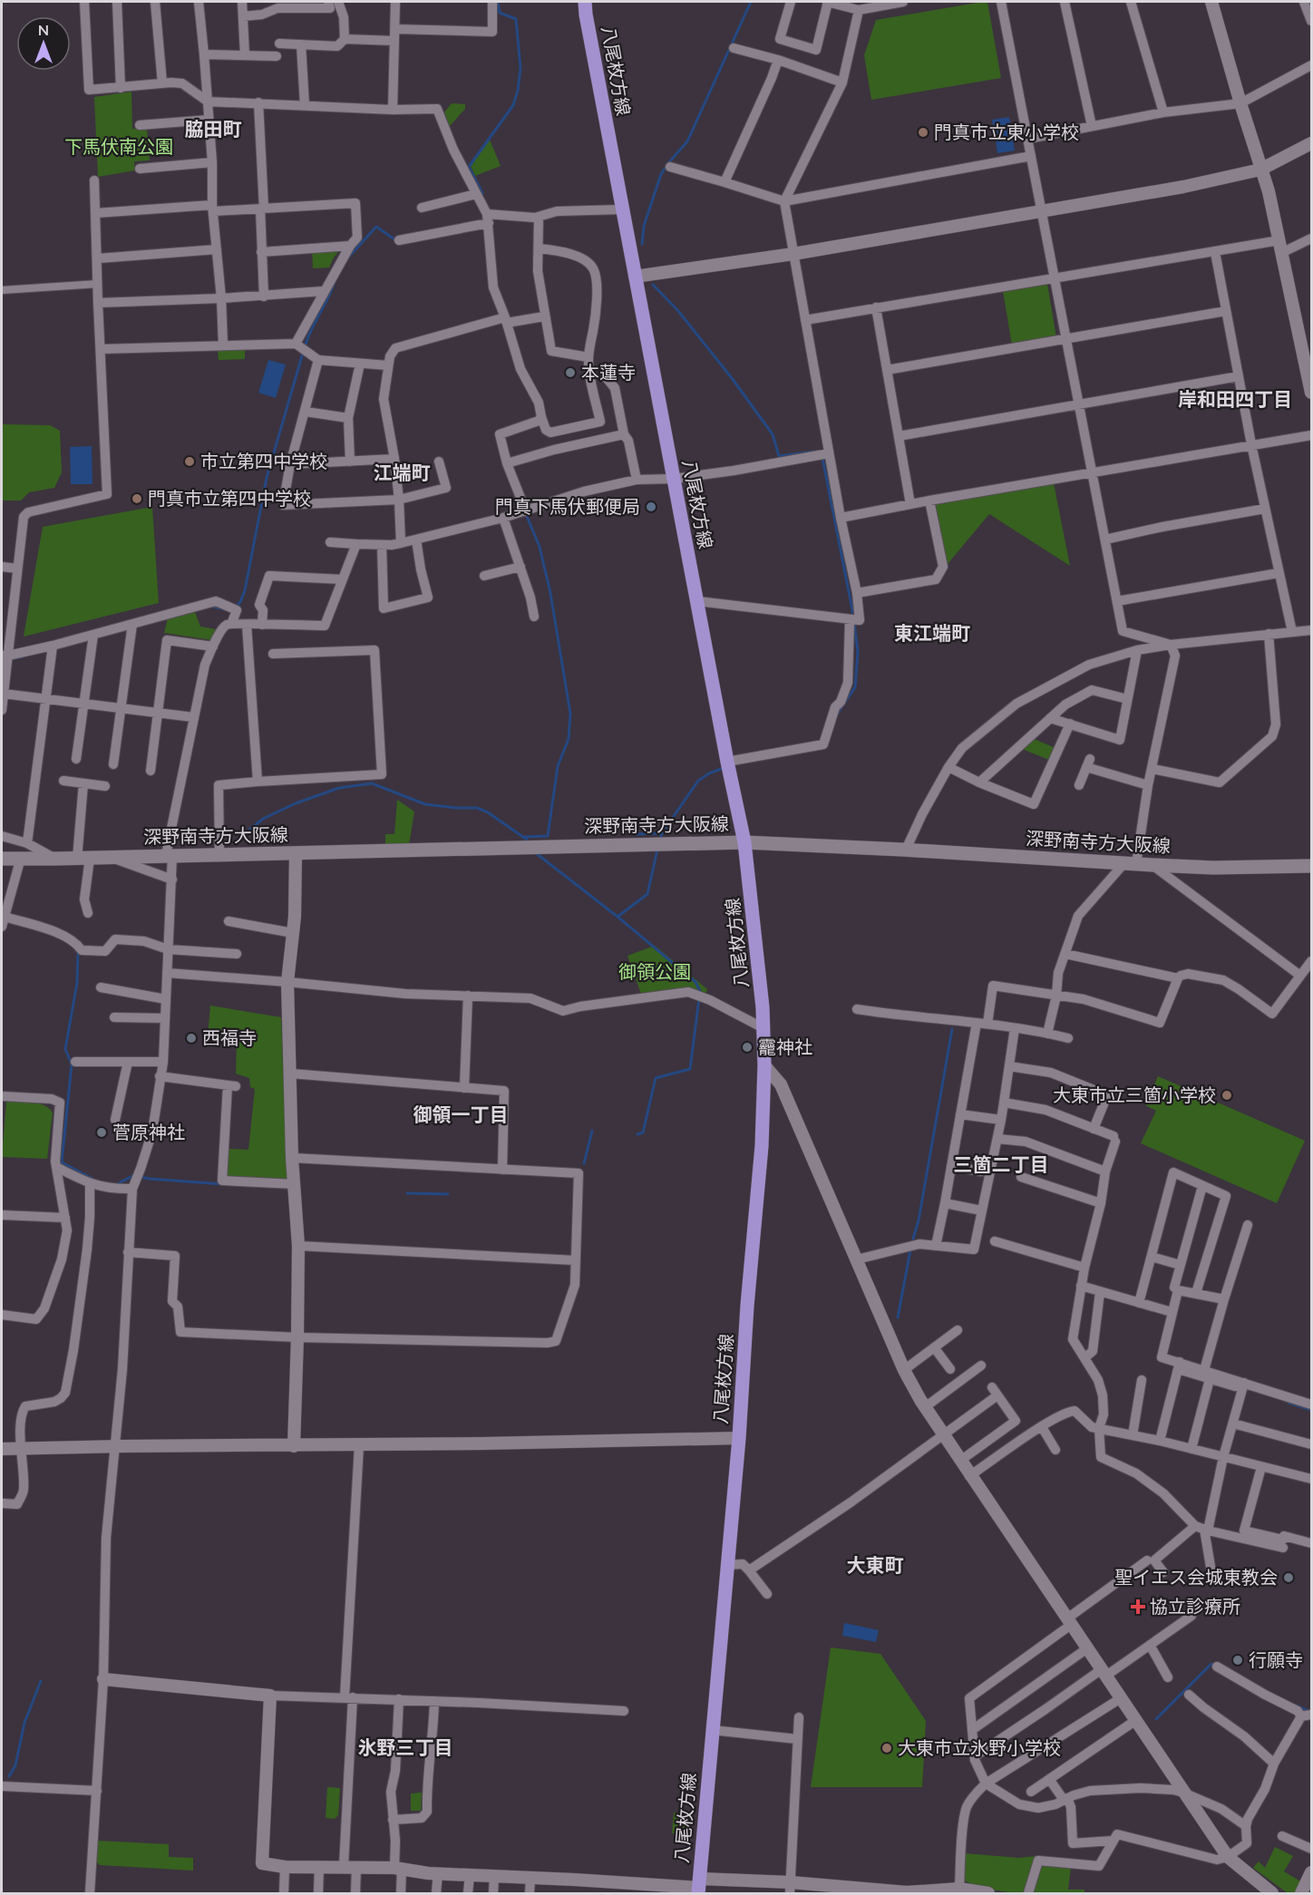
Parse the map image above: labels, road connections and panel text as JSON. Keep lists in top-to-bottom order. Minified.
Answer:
{"streets":{"main road":["八尾枚方線","深野南寺方大阪線"]},"crossings":[["八尾枚方線","深野南寺方大阪線"]],"districts":["脇田町","岸和田四丁目","江端町","東江端町","御領一丁目","三箇二丁目","大東町","氷野三丁目"],"parks":["下馬伏南公園","御領公園"],"places":{"other":["門真市立東小学校","本蓮寺","市立第四中学校","門真市立第四中学校","門真下馬伏郵便局","西福寺","龗神社","大東市立三箇小学校","菅原神社","聖イエス会城東教会","行願寺","大東市立氷野小学校"],"health":["協立診療所"]},"north":"top"}
